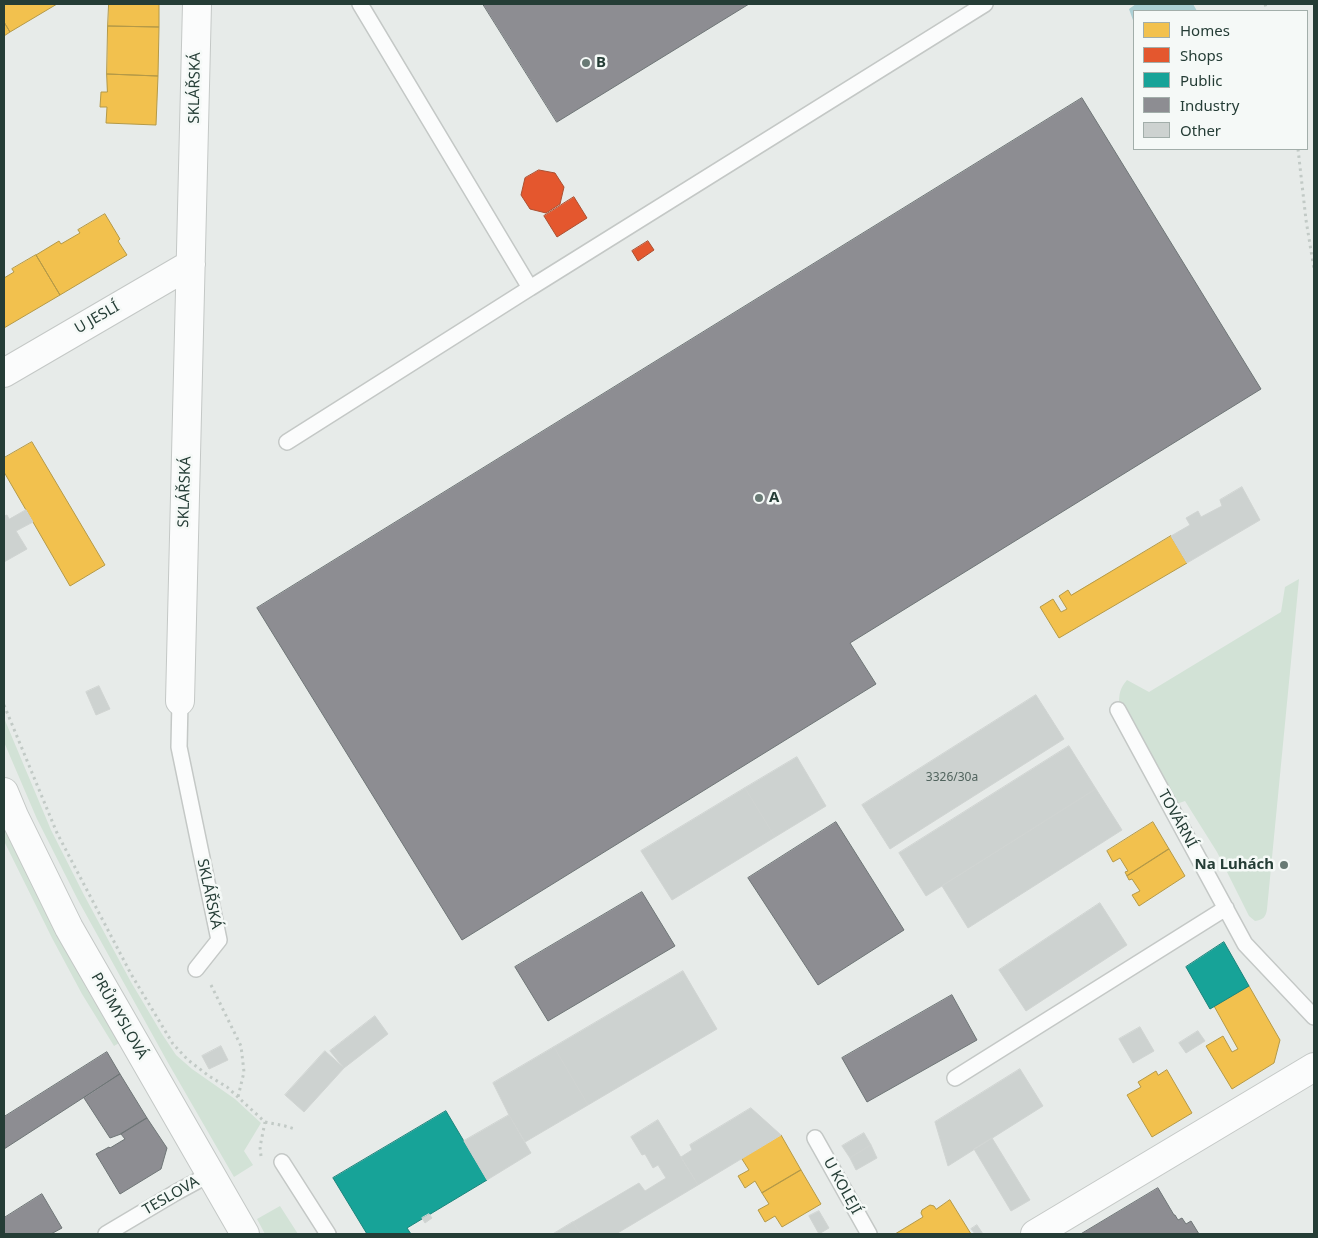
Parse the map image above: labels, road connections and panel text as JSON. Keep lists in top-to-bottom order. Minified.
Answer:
{"streets":{"street":["SKLÁŘSKÁ","U JESLÍ","PRŮMYSLOVÁ"],"lane":["TOVÁRNÍ","U KOLEJÍ","TESLOVA"]},"crossings":[["SKLÁŘSKÁ","U JESLÍ"],["PRŮMYSLOVÁ","TESLOVA"]],"places":["B","A","Na Luhách"],"house_numbers":["3326/30a"],"legend":["Homes","Shops","Public","Industry","Other"]}
